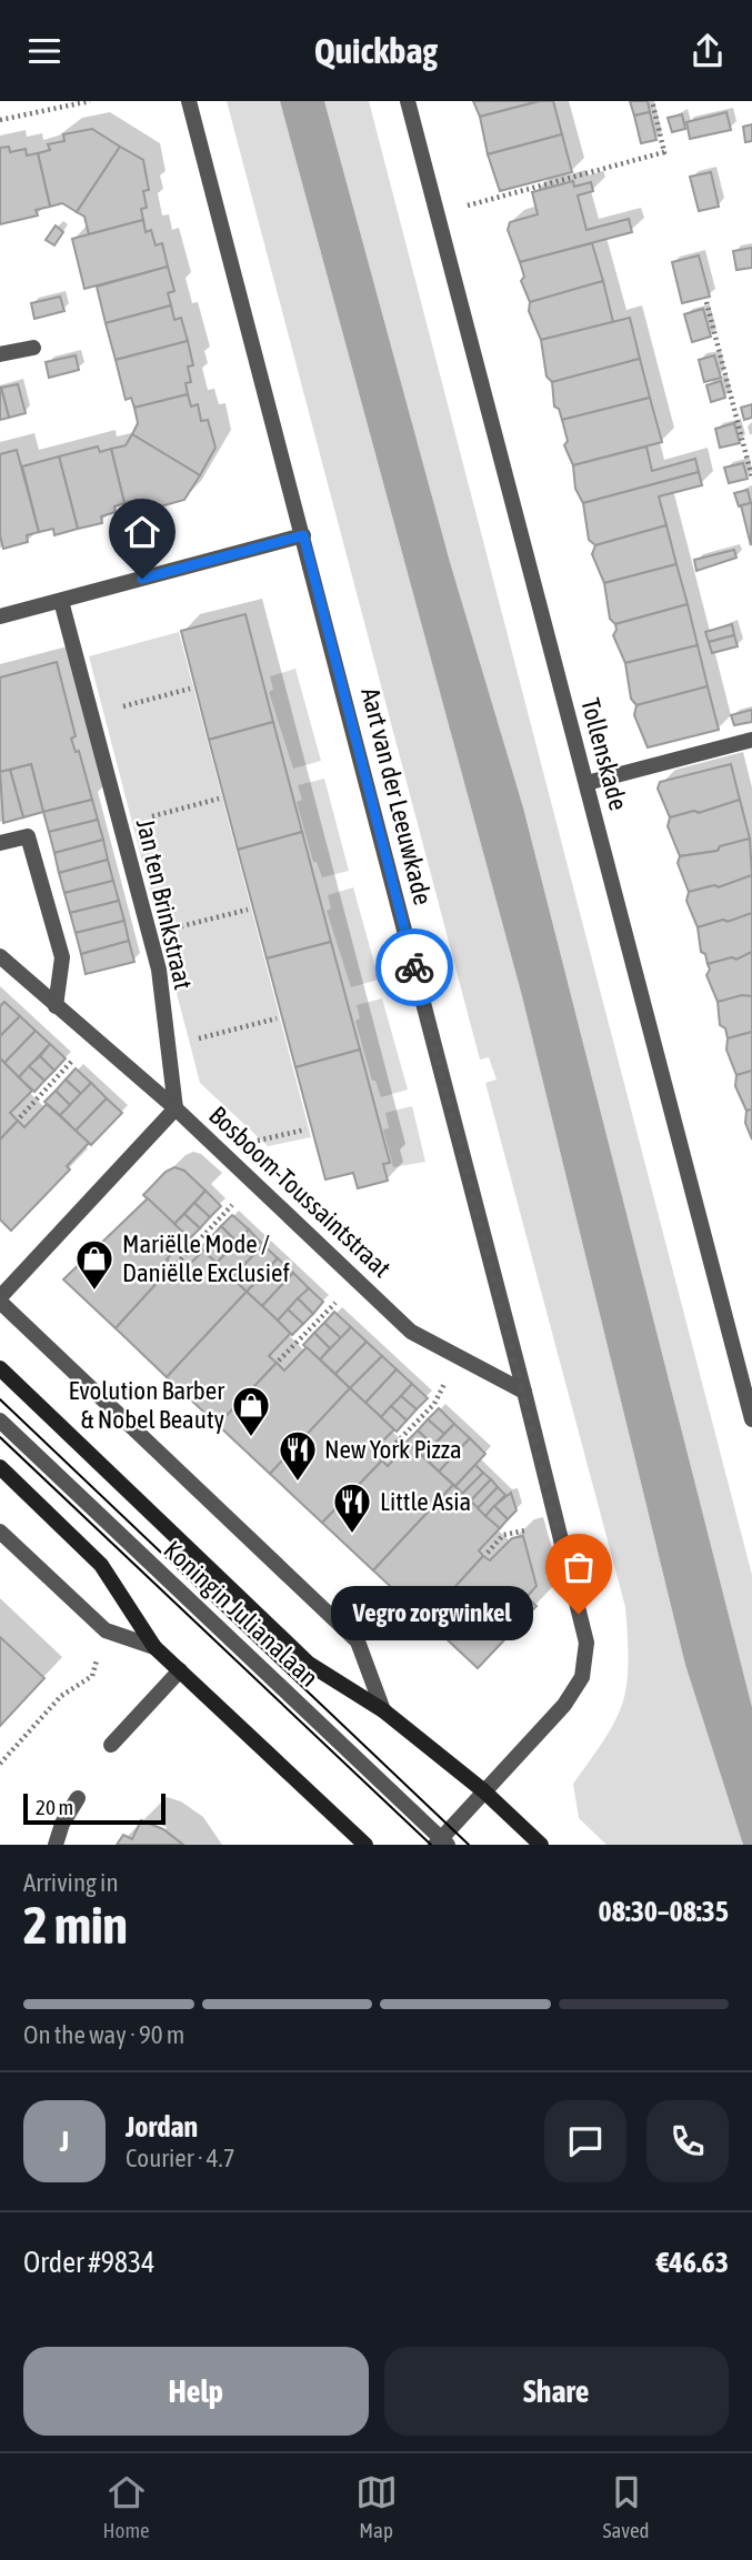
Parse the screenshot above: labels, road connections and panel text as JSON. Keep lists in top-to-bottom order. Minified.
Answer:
{"streets":{"main road":["Koningin Julianalaan"],"street":["Tollenskade","Aart van der Leeuwkade","Jan ten Brinkstraat","Bosboom-Toussaintstraat"]},"crossings":[["Aart van der Leeuwkade","Bosboom-Toussaintstraat"],["Aart van der Leeuwkade","Koningin Julianalaan"],["Jan ten Brinkstraat","Bosboom-Toussaintstraat"]],"places":{"shop":["Mariëlle Mode / Daniëlle Exclusief","Evolution Barber & Nobel Beauty"],"restaurant":["New York Pizza","Little Asia"],"other":["Vegro zorgwinkel"]},"scale_bar":"20 m","page":{"header":"Quickbag","bubble":"Vegro zorgwinkel","scale":"20 m","heading":["2 min","Arriving in","08:30–08:35"],"panel":["Jordan","Courier · 4.7","Order #9834","€46.63"],"bar":"On the way · 90 m","round":"J","buttons":["Help","Share"],"tabs":["Home","Map","Saved"]}}
